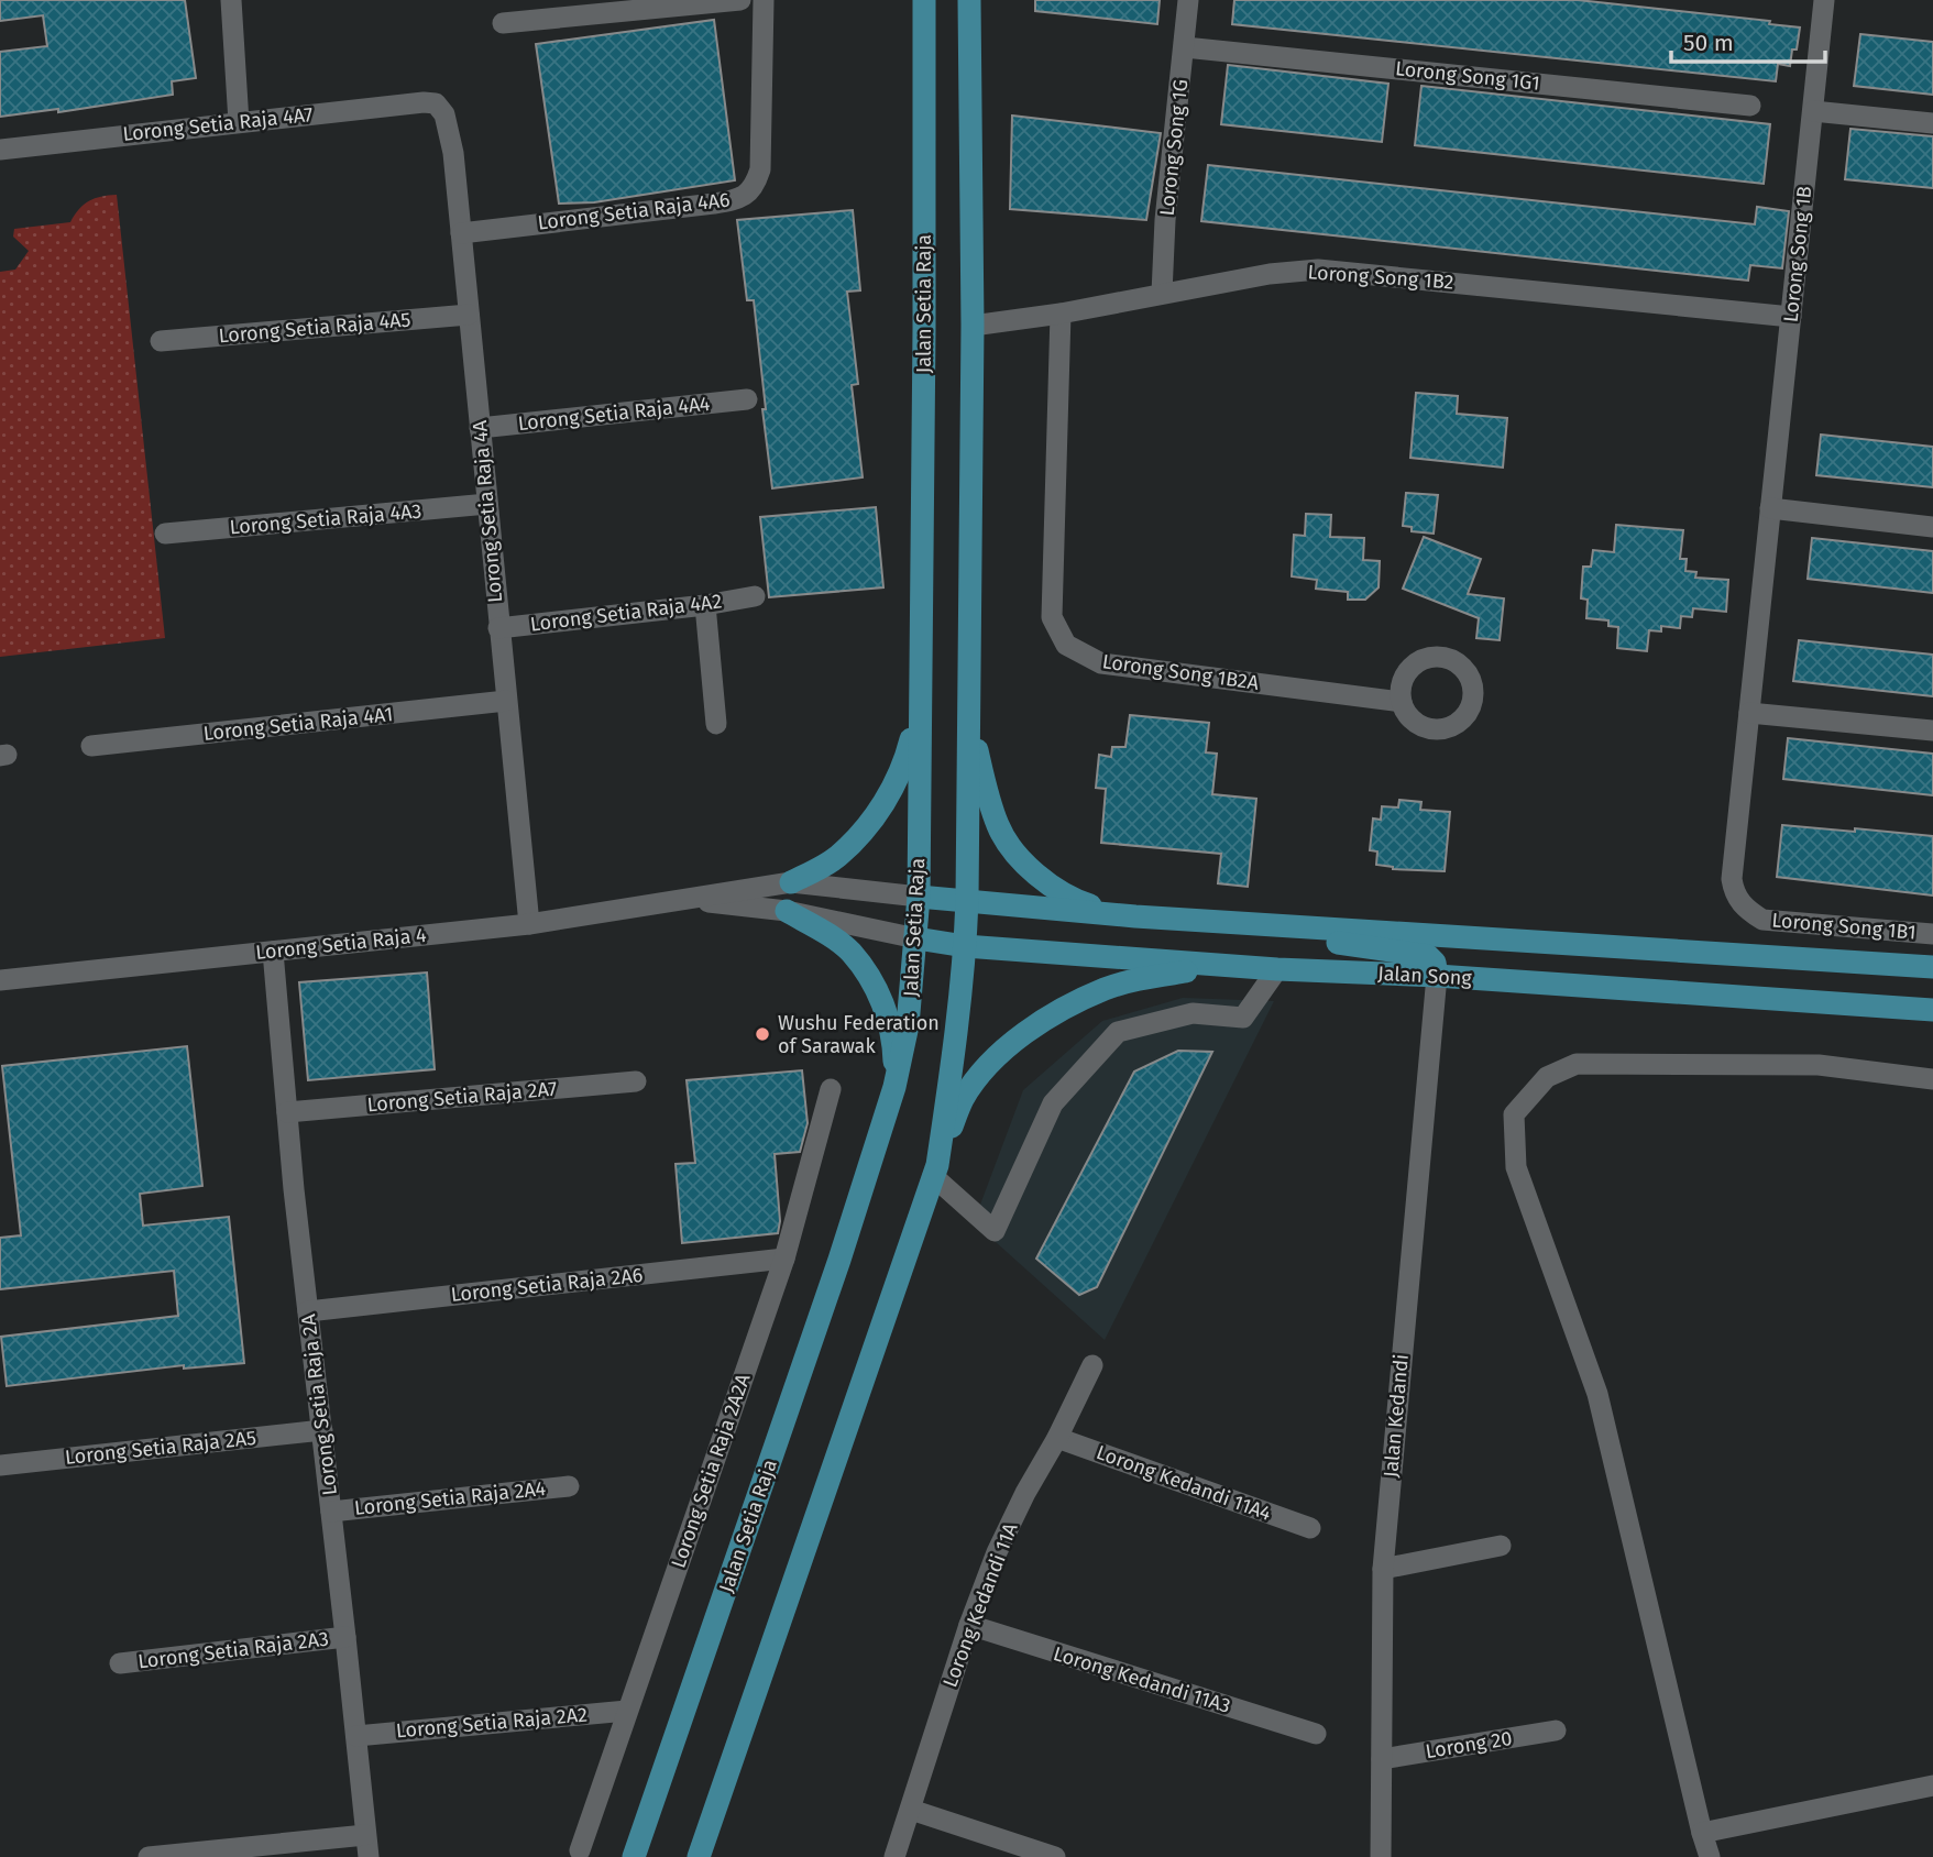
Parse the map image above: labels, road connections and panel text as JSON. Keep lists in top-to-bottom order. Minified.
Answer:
{"streets":{"main road":["Jalan Setia Raja","Jalan Song"],"street":["Lorong Song 1G1","Lorong Setia Raja 4A7","Lorong Song 1G","Lorong Setia Raja 4A6","Lorong Song 1B","Lorong Song 1B2","Lorong Setia Raja 4A5","Lorong Setia Raja 4A4","Lorong Setia Raja 4A","Lorong Setia Raja 4A3","Lorong Setia Raja 4A2","Lorong Song 1B2A","Lorong Setia Raja 4A1","Lorong Song 1B1","Lorong Setia Raja 4","Lorong Setia Raja 2A7","Lorong Setia Raja 2A6","Lorong Setia Raja 2A","Jalan Kedandi","Lorong Setia Raja 2A5","Lorong Setia Raja 2A2A","Lorong Kedandi 11A4","Lorong Setia Raja 2A4","Lorong Kedandi 11A","Lorong Setia Raja 2A3","Lorong Kedandi 11A3","Lorong Setia Raja 2A2","Lorong 20"]},"crossings":[["Lorong Song 1G1","Lorong Song 1G"],["Lorong Setia Raja 4A7","Lorong Setia Raja 4A"],["Lorong Song 1G","Lorong Song 1B2"],["Lorong Setia Raja 4A6","Lorong Setia Raja 4A"],["Lorong Song 1B","Lorong Song 1B2"],["Lorong Song 1B","Lorong Song 1B1"],["Lorong Song 1B2","Lorong Song 1B2A"],["Jalan Setia Raja","Lorong Setia Raja 4"],["Jalan Setia Raja","Jalan Song"],["Lorong Setia Raja 4A5","Lorong Setia Raja 4A"],["Lorong Setia Raja 4A4","Lorong Setia Raja 4A"],["Lorong Setia Raja 4A","Lorong Setia Raja 4A3"],["Lorong Setia Raja 4A","Lorong Setia Raja 4A2"],["Lorong Setia Raja 4A","Lorong Setia Raja 4A1"],["Lorong Setia Raja 4A","Lorong Setia Raja 4"],["Lorong Setia Raja 4","Jalan Song"],["Lorong Setia Raja 4","Lorong Setia Raja 2A"],["Jalan Song","Jalan Kedandi"],["Lorong Setia Raja 2A7","Lorong Setia Raja 2A"],["Lorong Setia Raja 2A6","Lorong Setia Raja 2A"],["Lorong Setia Raja 2A6","Lorong Setia Raja 2A2A"],["Lorong Setia Raja 2A","Lorong Setia Raja 2A5"],["Lorong Setia Raja 2A","Lorong Setia Raja 2A4"],["Lorong Setia Raja 2A","Lorong Setia Raja 2A3"],["Lorong Setia Raja 2A","Lorong Setia Raja 2A2"],["Jalan Kedandi","Lorong 20"],["Lorong Setia Raja 2A2A","Lorong Setia Raja 2A2"],["Lorong Kedandi 11A4","Lorong Kedandi 11A"],["Lorong Kedandi 11A","Lorong Kedandi 11A3"]],"places":["Wushu Federation of Sarawak"],"scale_bar":"50 m"}
